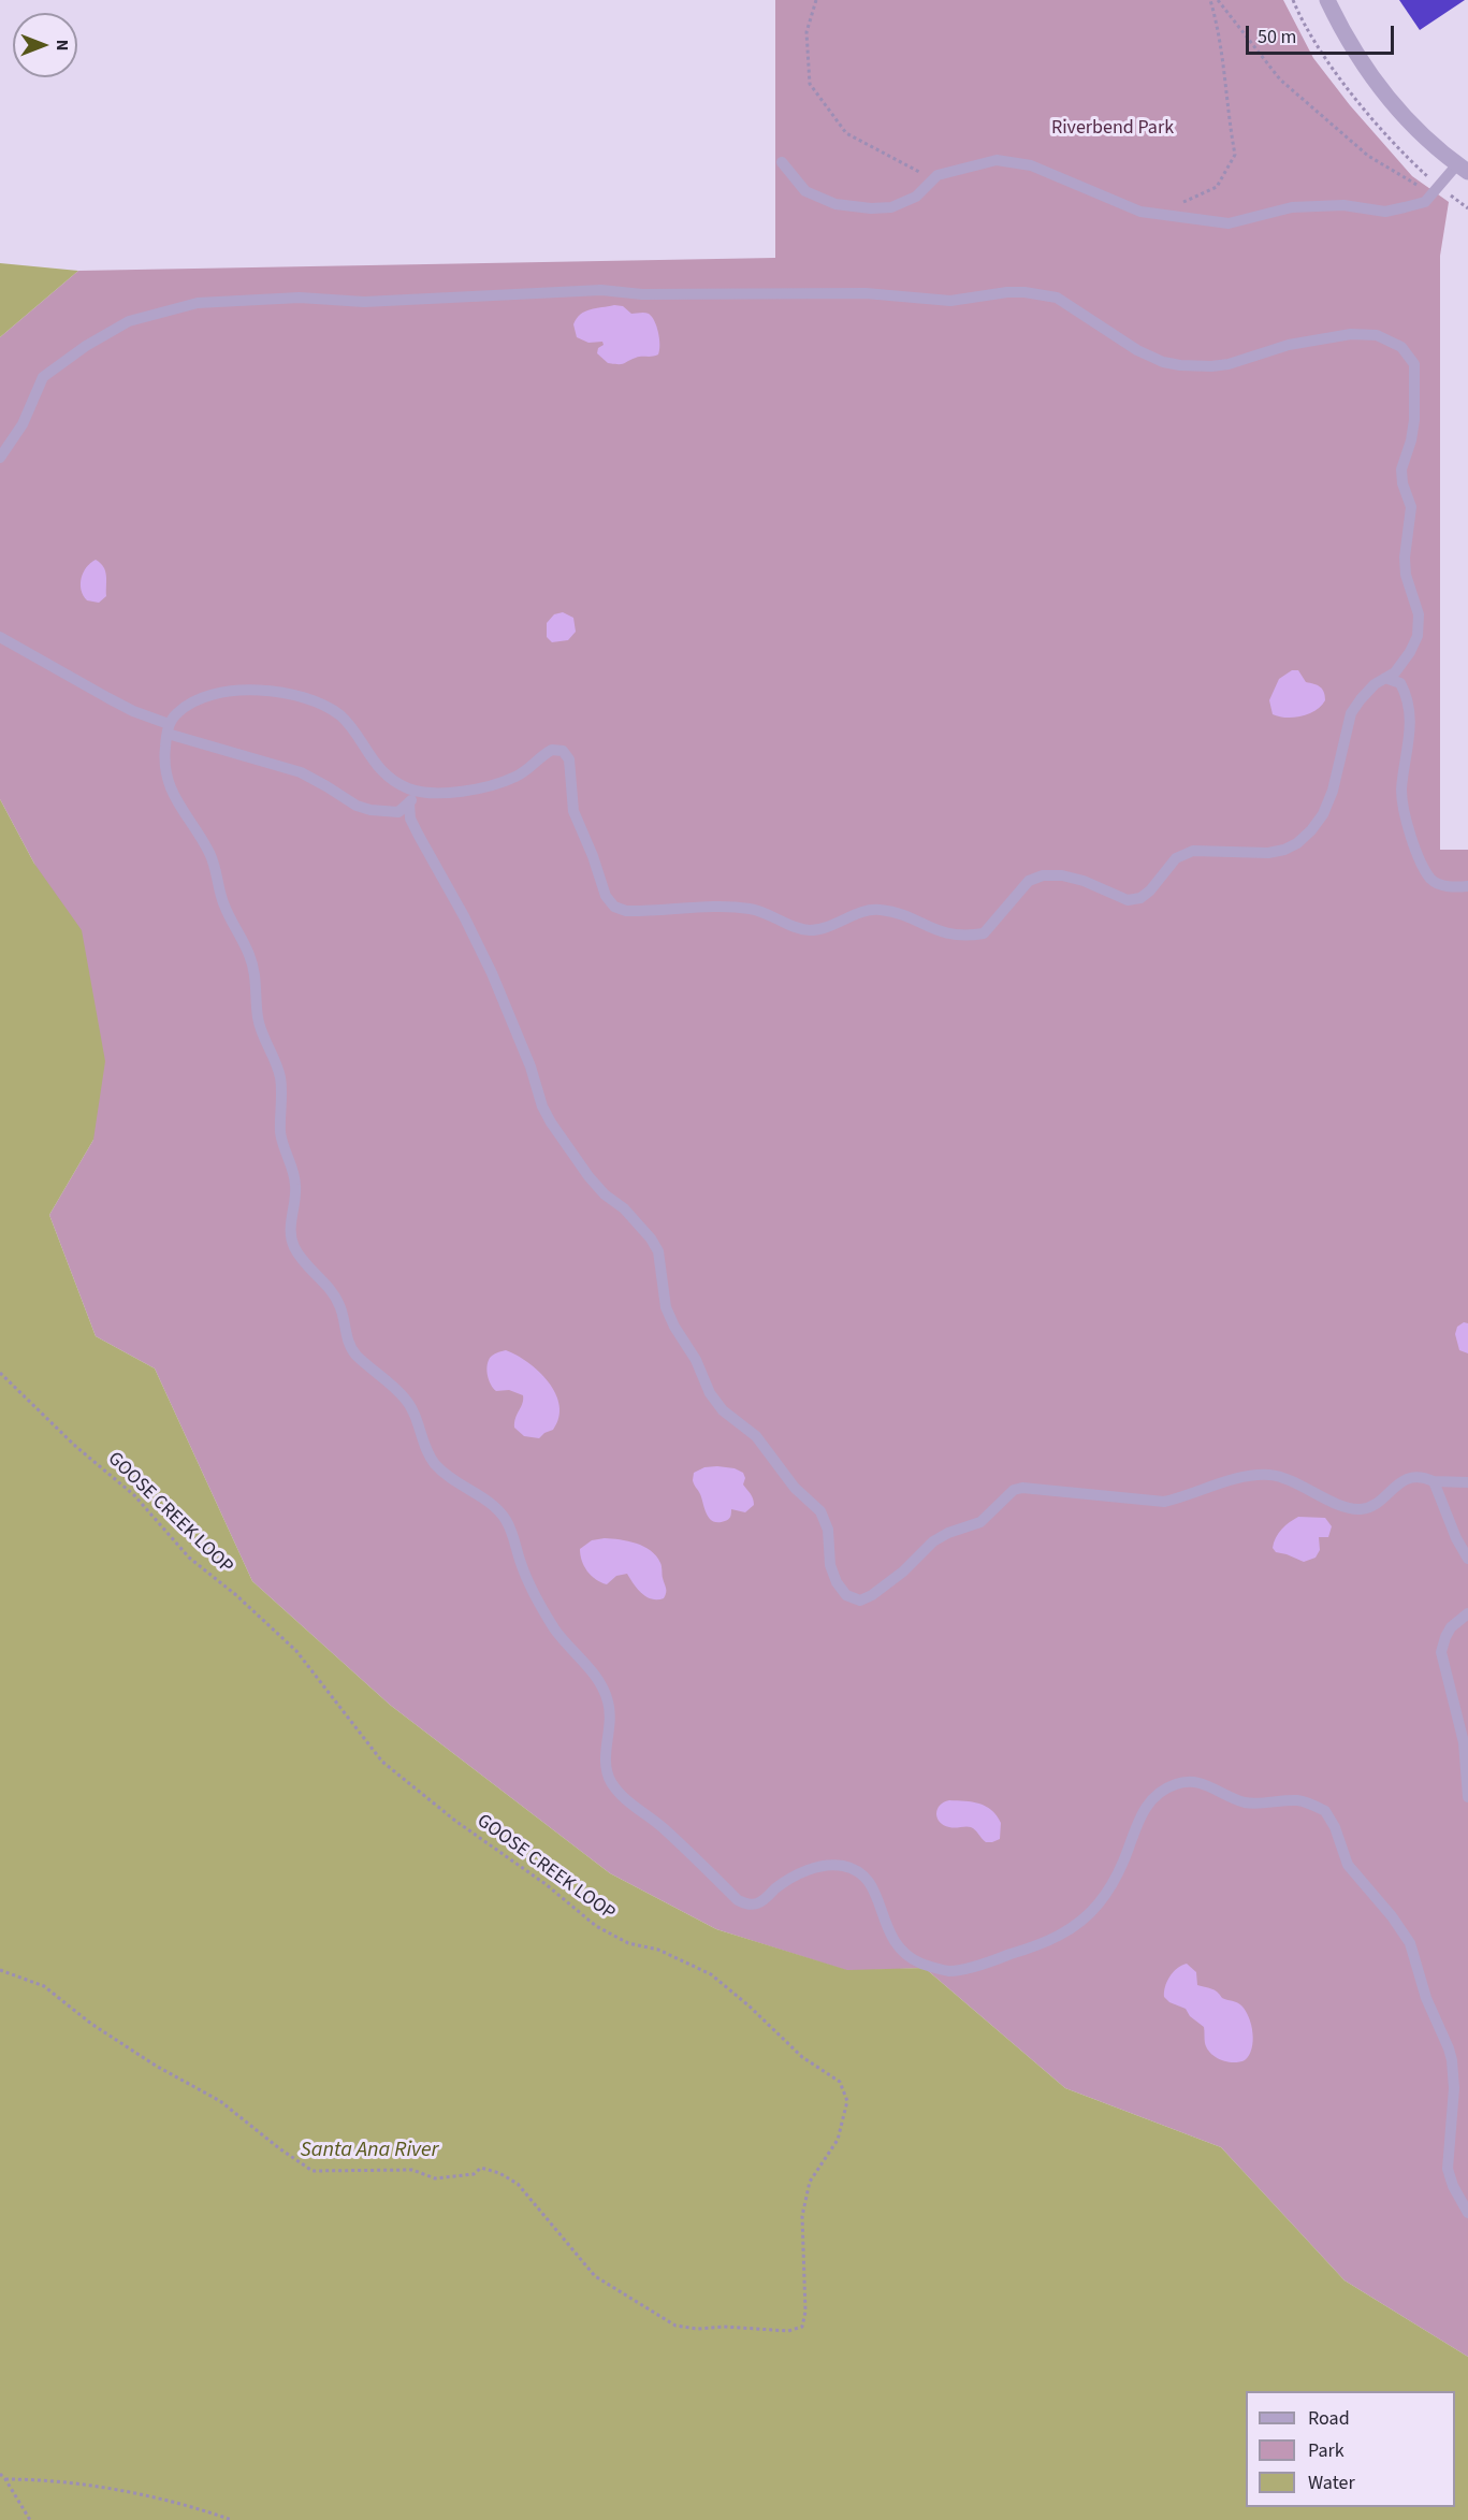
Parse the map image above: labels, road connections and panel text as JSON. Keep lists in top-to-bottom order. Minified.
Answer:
{"streets":{"path":["GOOSE CREEK LOOP"]},"water":["Santa Ana River"],"parks":["Riverbend Park"],"legend":["Road","Park","Water"],"scale_bar":"50 m","north":"right"}
